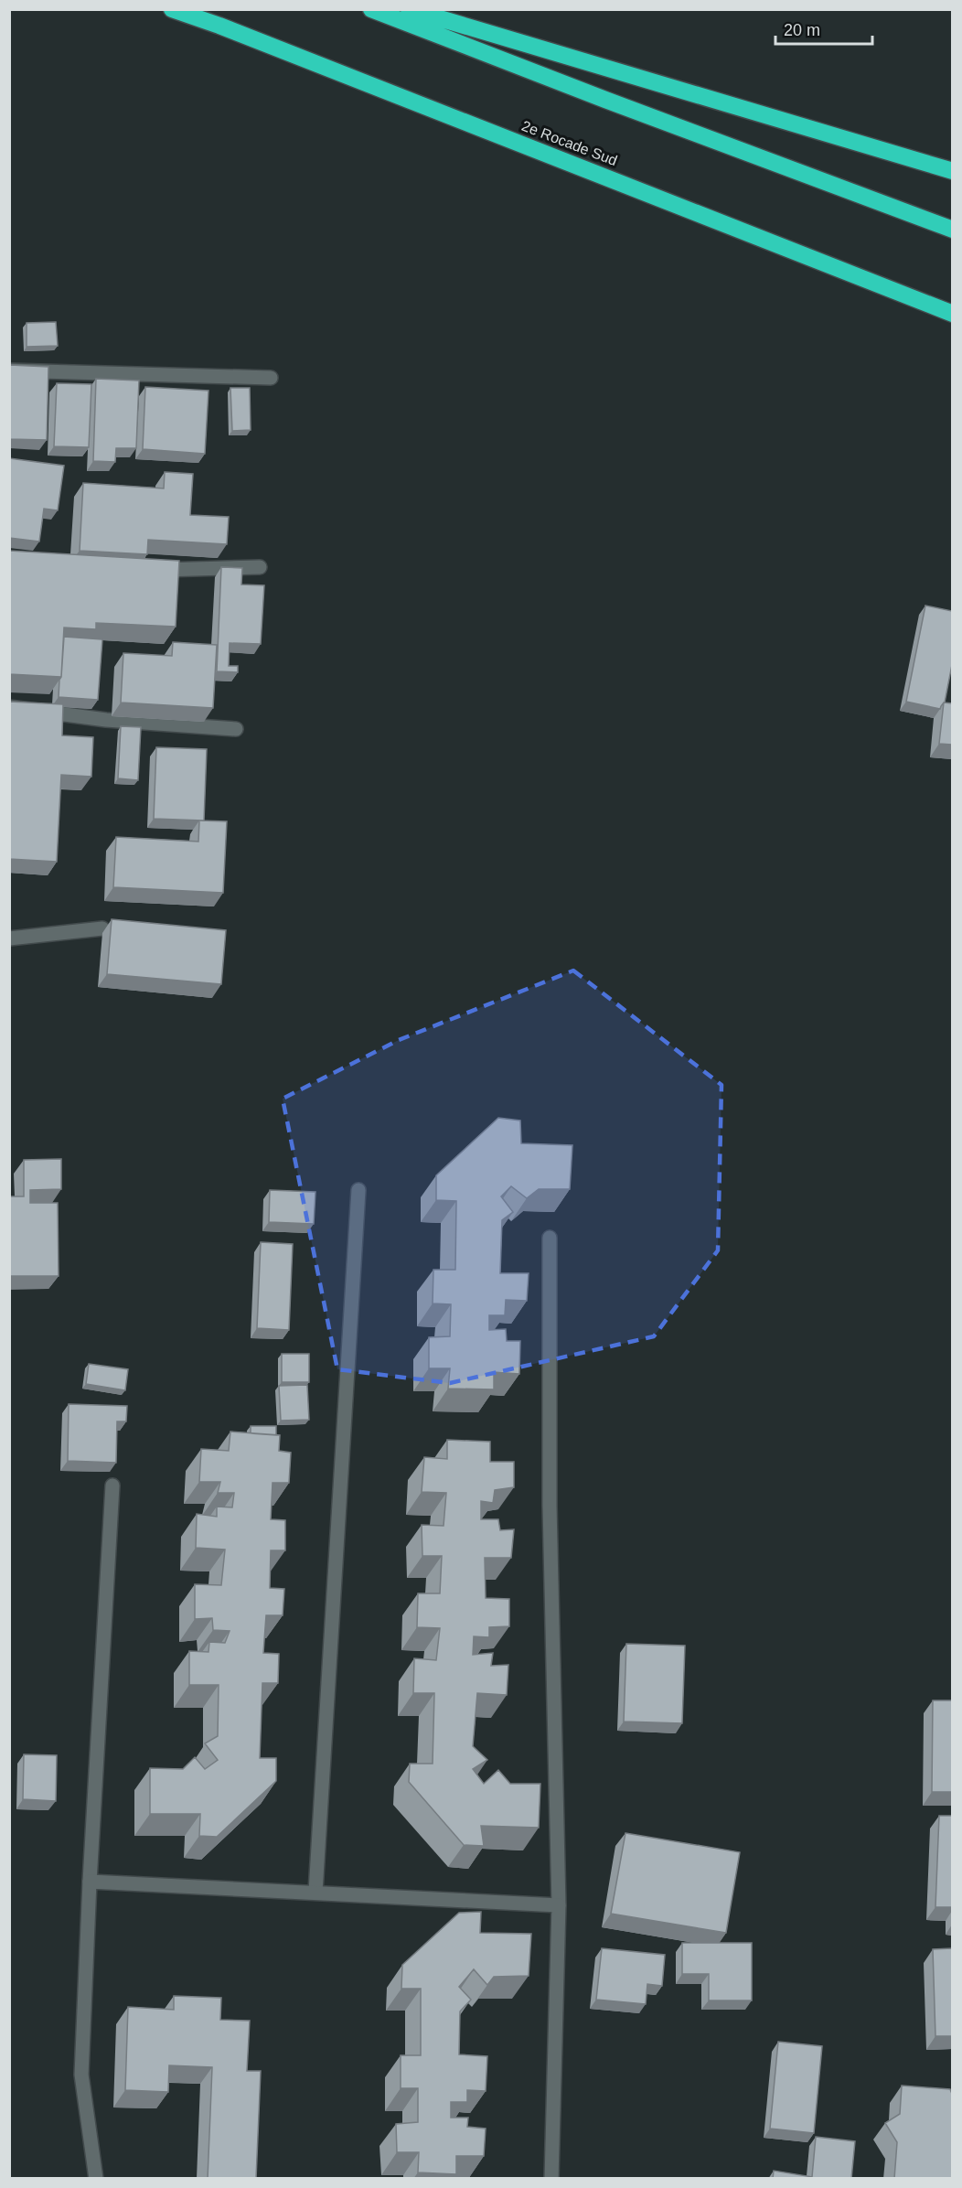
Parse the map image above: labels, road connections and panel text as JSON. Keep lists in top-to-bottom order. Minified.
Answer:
{"streets":{"highway":["2e Rocade Sud"]},"scale_bar":"20 m"}
